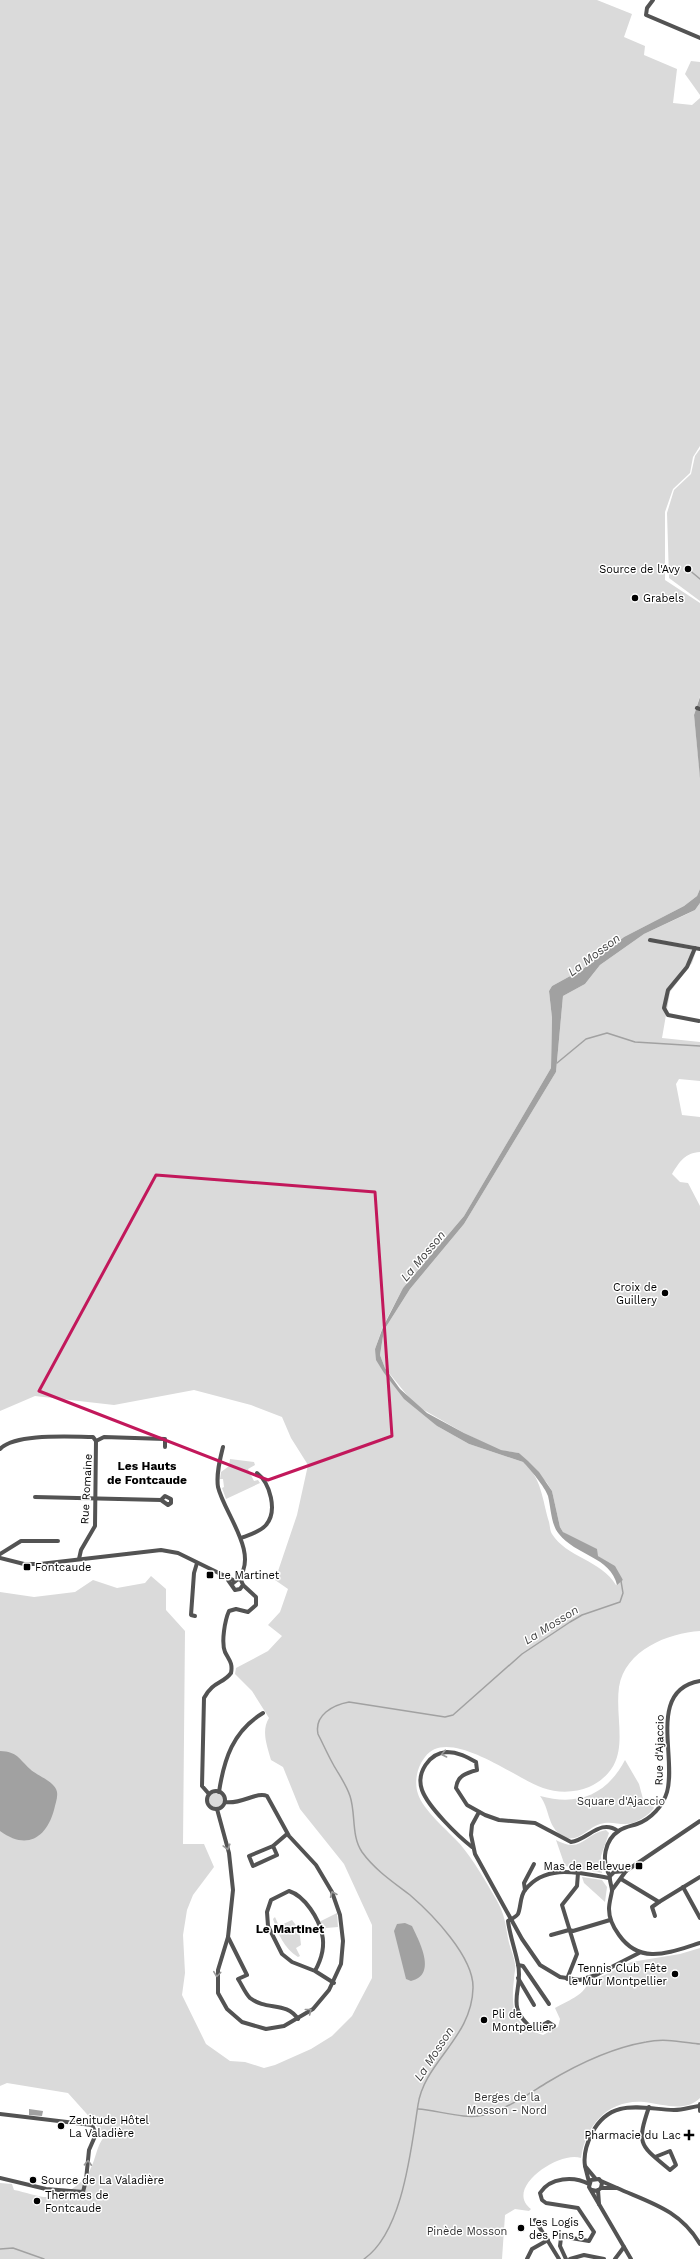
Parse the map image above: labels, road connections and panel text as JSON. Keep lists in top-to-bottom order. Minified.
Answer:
{"streets":{"street":["Rue Romaine","Rue d'Ajaccio"]},"districts":["Les Hauts de Fontcaude","Le Martinet"],"water":["La Mosson"],"parks":["Square d'Ajaccio","Berges de la Mosson - Nord","Pinède Mosson"],"places":{"other":["Source de l'Avy","Grabels","Croix de Guillery","Tennis Club Fête le Mur Montpellier","Pli de Montpellier","Zenitude Hôtel La Valadière","Source de La Valadière","Thermes de Fontcaude","Les Logis des Pins 5"],"transit":["Fontcaude","Le Martinet","Mas de Bellevue"],"health":["Pharmacie du Lac"]}}
